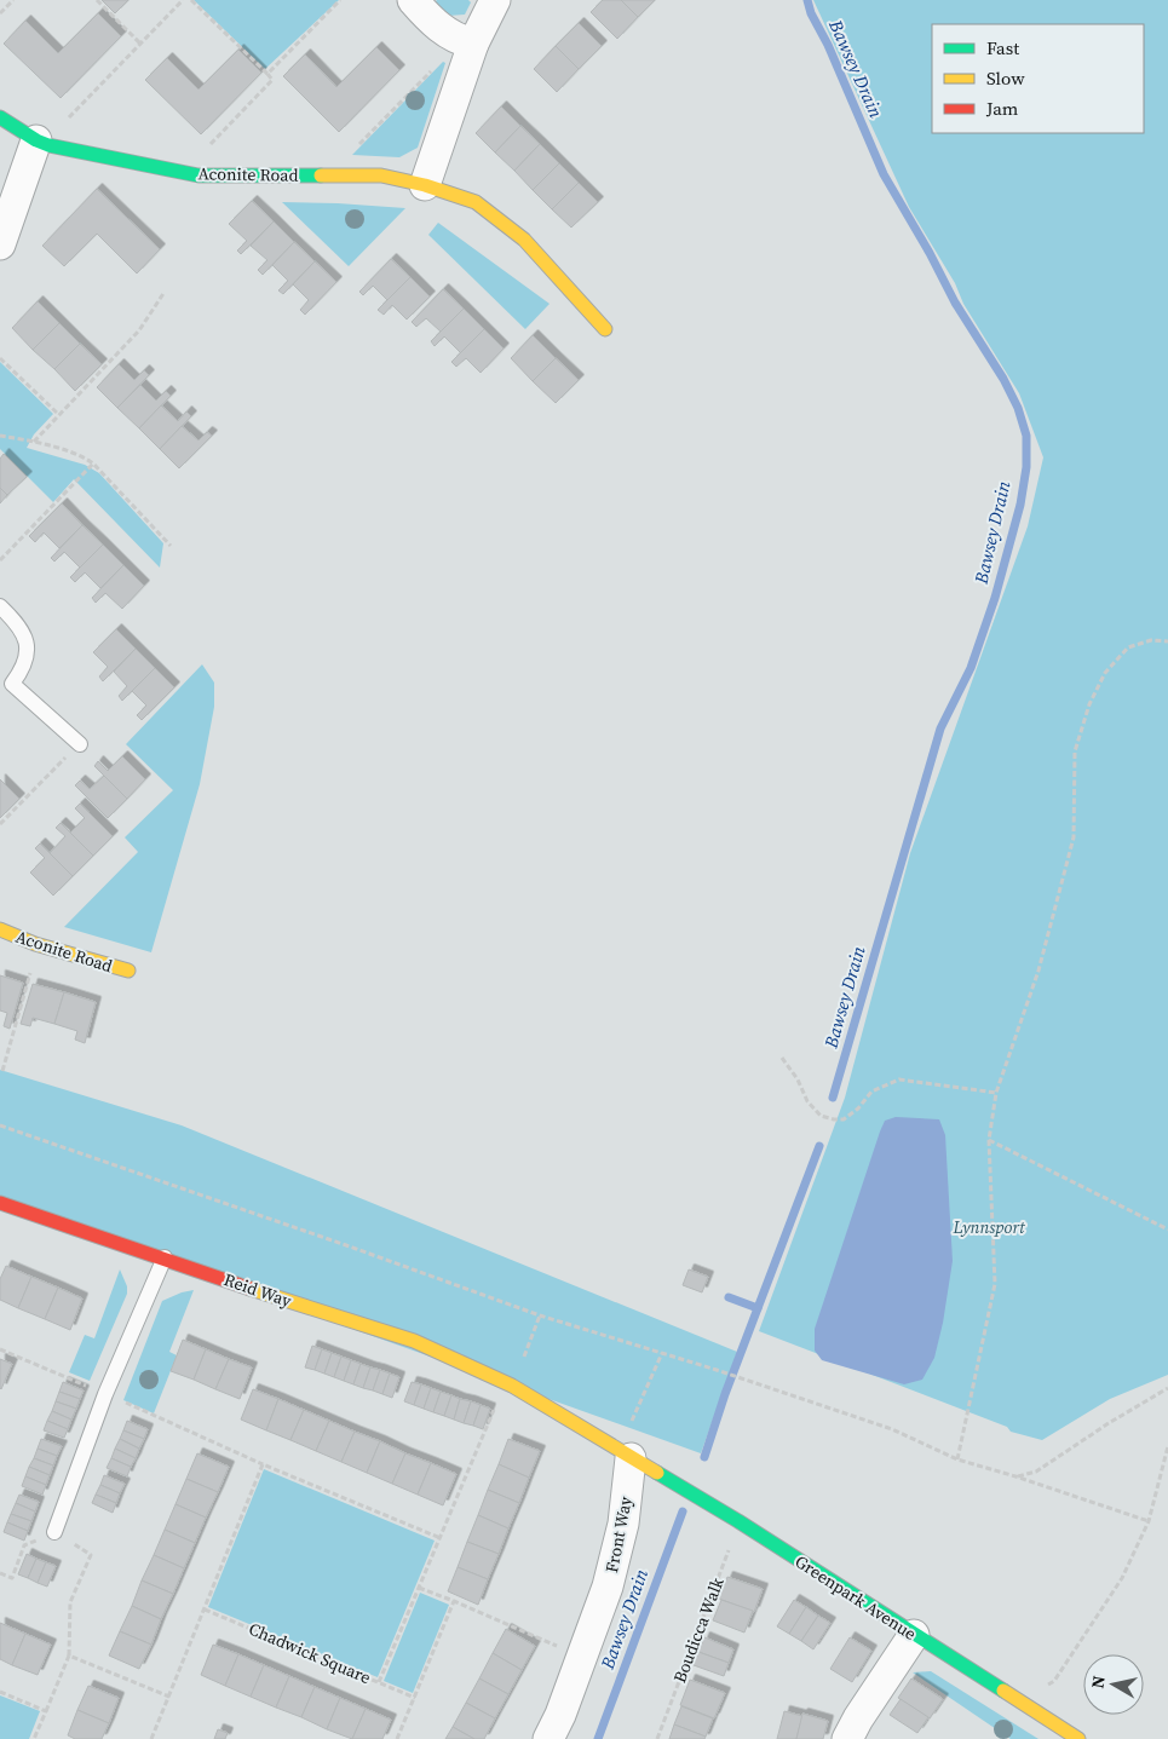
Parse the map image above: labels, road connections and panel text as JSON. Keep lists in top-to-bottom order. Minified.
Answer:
{"streets":{"street":["Aconite Road","Reid Way","Front Way","Greenpark Avenue"],"path":["Boudicca Walk","Chadwick Square"]},"crossings":[["Front Way","Greenpark Avenue"],["Greenpark Avenue","Boudicca Walk"]],"water":["Bawsey Drain"],"parks":["Lynnsport"],"legend":["Fast","Slow","Jam"],"north":"left"}
